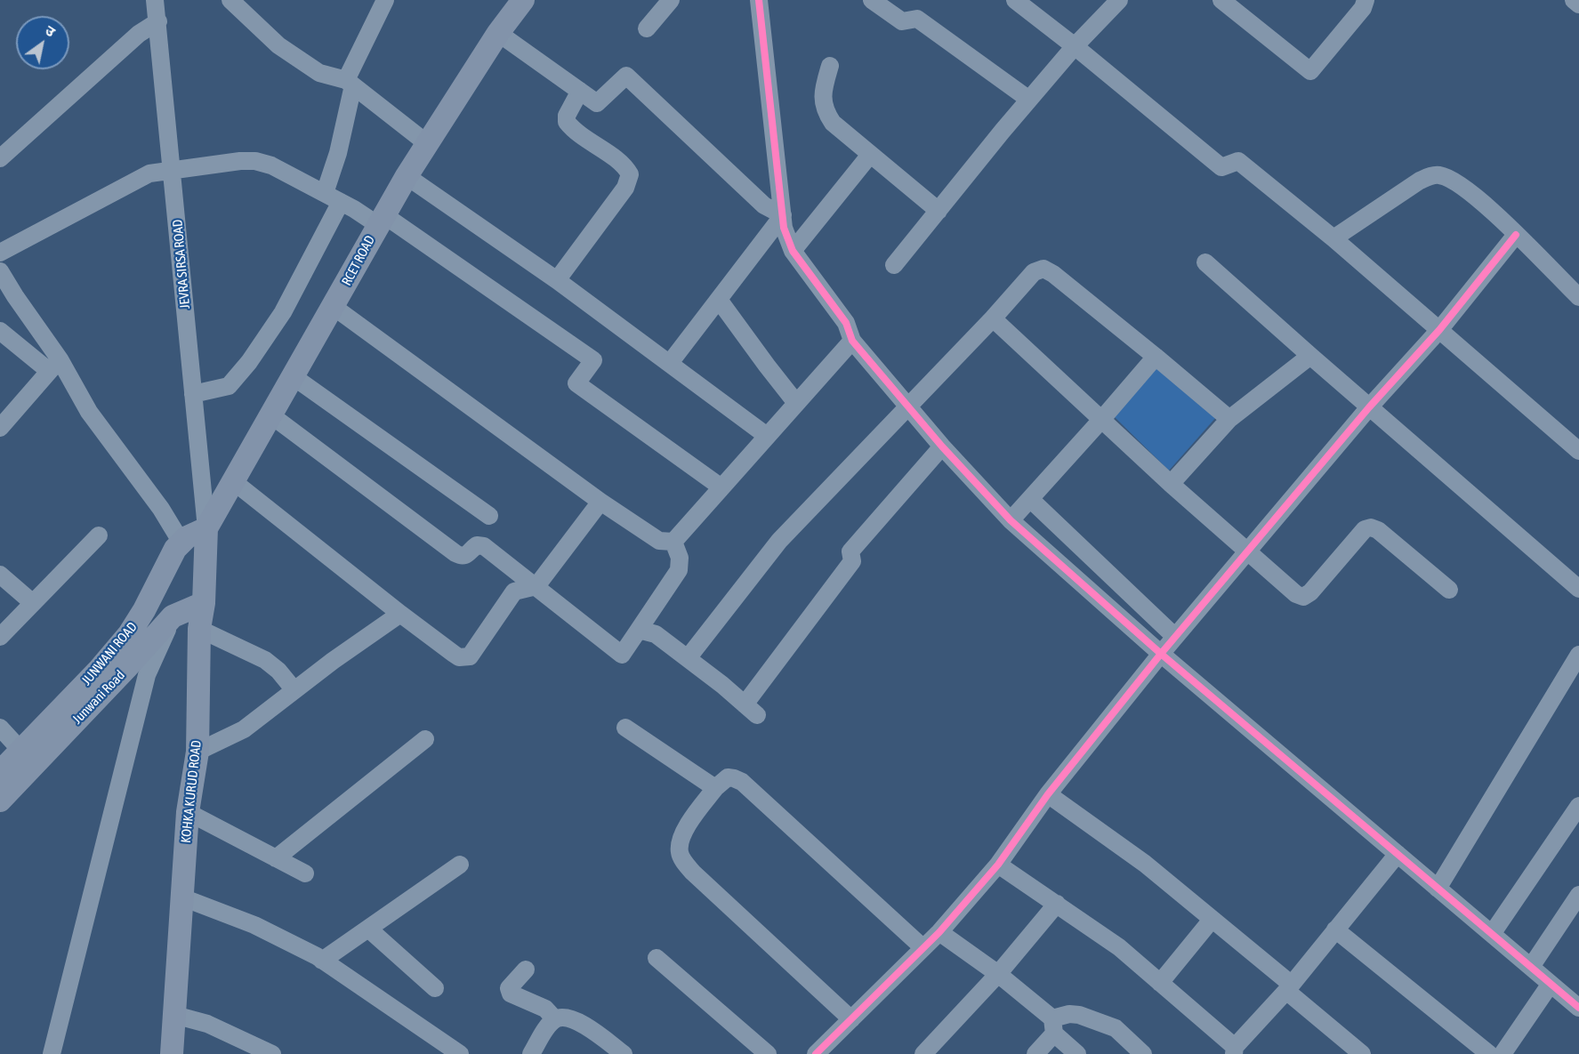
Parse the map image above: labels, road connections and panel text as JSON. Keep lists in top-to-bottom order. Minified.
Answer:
{"streets":{"main road":["RCET ROAD","JUNWANI ROAD","Junwani Road","KOHKA KURUD ROAD"],"street":["JEVRA SIRSA ROAD"]},"crossings":[["RCET ROAD","JEVRA SIRSA ROAD"],["RCET ROAD","JUNWANI ROAD"],["RCET ROAD","KOHKA KURUD ROAD"],["JEVRA SIRSA ROAD","JUNWANI ROAD"],["JEVRA SIRSA ROAD","KOHKA KURUD ROAD"],["JUNWANI ROAD","KOHKA KURUD ROAD"],["Junwani Road","KOHKA KURUD ROAD"]],"north":"top right"}
